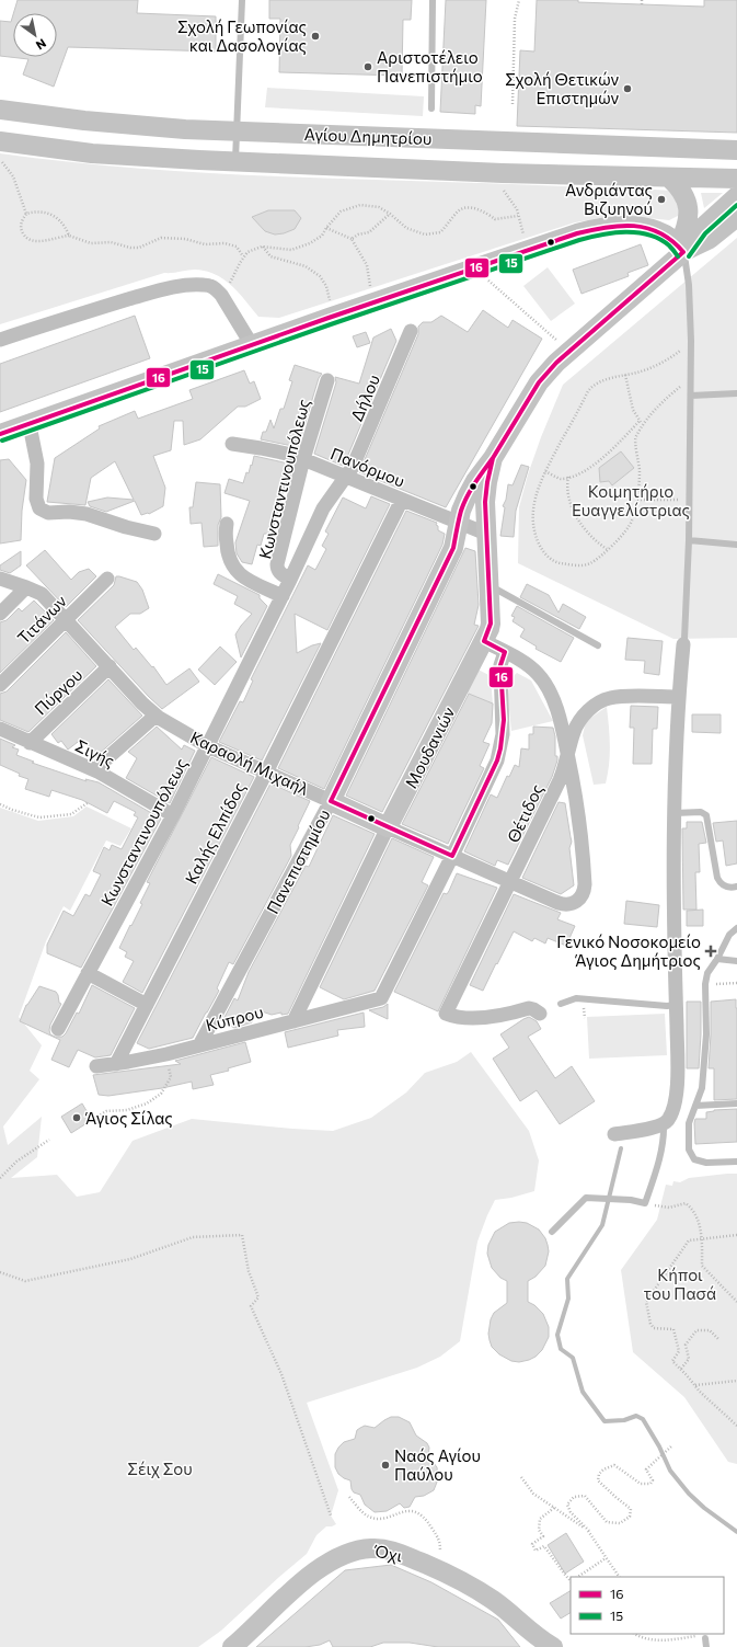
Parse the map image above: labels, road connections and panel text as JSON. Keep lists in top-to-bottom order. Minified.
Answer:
{"streets":{"street":["Αγίου Δημητρίου","Δήλου","Πανόρμου","Κωνσταντινουπόλεως","Τιτάνων","Πύργου","Μουδανιών","Σιγής","Καραολή Μιχαήλ","Θέτιδος","Καλής Ελπίδος","Πανεπιστημίου","Κύπρου","Όχι"]},"crossings":[["Δήλου","Πανόρμου"],["Δήλου","Κωνσταντινουπόλεως"],["Πανόρμου","Κωνσταντινουπόλεως"],["Πανόρμου","Μουδανιών"],["Πανόρμου","Καλής Ελπίδος"],["Πανόρμου","Πανεπιστημίου"],["Κωνσταντινουπόλεως","Σιγής"],["Κωνσταντινουπόλεως","Καραολή Μιχαήλ"],["Τιτάνων","Καραολή Μιχαήλ"],["Πύργου","Σιγής"],["Πύργου","Καραολή Μιχαήλ"],["Μουδανιών","Καραολή Μιχαήλ"],["Μουδανιών","Πανεπιστημίου"],["Μουδανιών","Κύπρου"],["Καραολή Μιχαήλ","Θέτιδος"],["Καραολή Μιχαήλ","Καλής Ελπίδος"],["Καραολή Μιχαήλ","Πανεπιστημίου"],["Καραολή Μιχαήλ","Κύπρου"],["Καλής Ελπίδος","Κύπρου"],["Πανεπιστημίου","Κύπρου"]],"parks":["Κοιμητήριο Ευαγγελίστριας","Κήποι του Πασά","Σέιχ Σου"],"places":{"other":["Σχολή Γεωπονίας και Δασολογίας","Αριστοτέλειο Πανεπιστήμιο","Σχολή Θετικών Επιστημών","Ανδριάντας Βιζυηνού","Άγιος Σίλας","Ναός Αγίου Παύλου"],"health":["Γενικό Νοσοκομείο Άγιος Δημήτριος"]},"lines":["transit line 15","transit line 16"],"legend":["16","15"],"north":"bottom right"}
